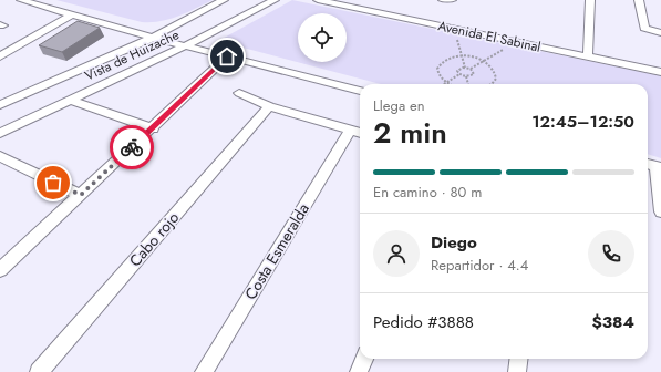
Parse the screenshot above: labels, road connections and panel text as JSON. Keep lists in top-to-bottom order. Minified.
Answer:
{"streets":{"street":["Avenida El Sabinal","Vista de Huizache","Cabo rojo","Costa Esmeralda"]},"page":{"heading":["2 min","Llega en","12:45–12:50"],"panel":["Diego","Repartidor · 4.4","Pedido #3888","$384"],"bar":"En camino · 80 m"}}
